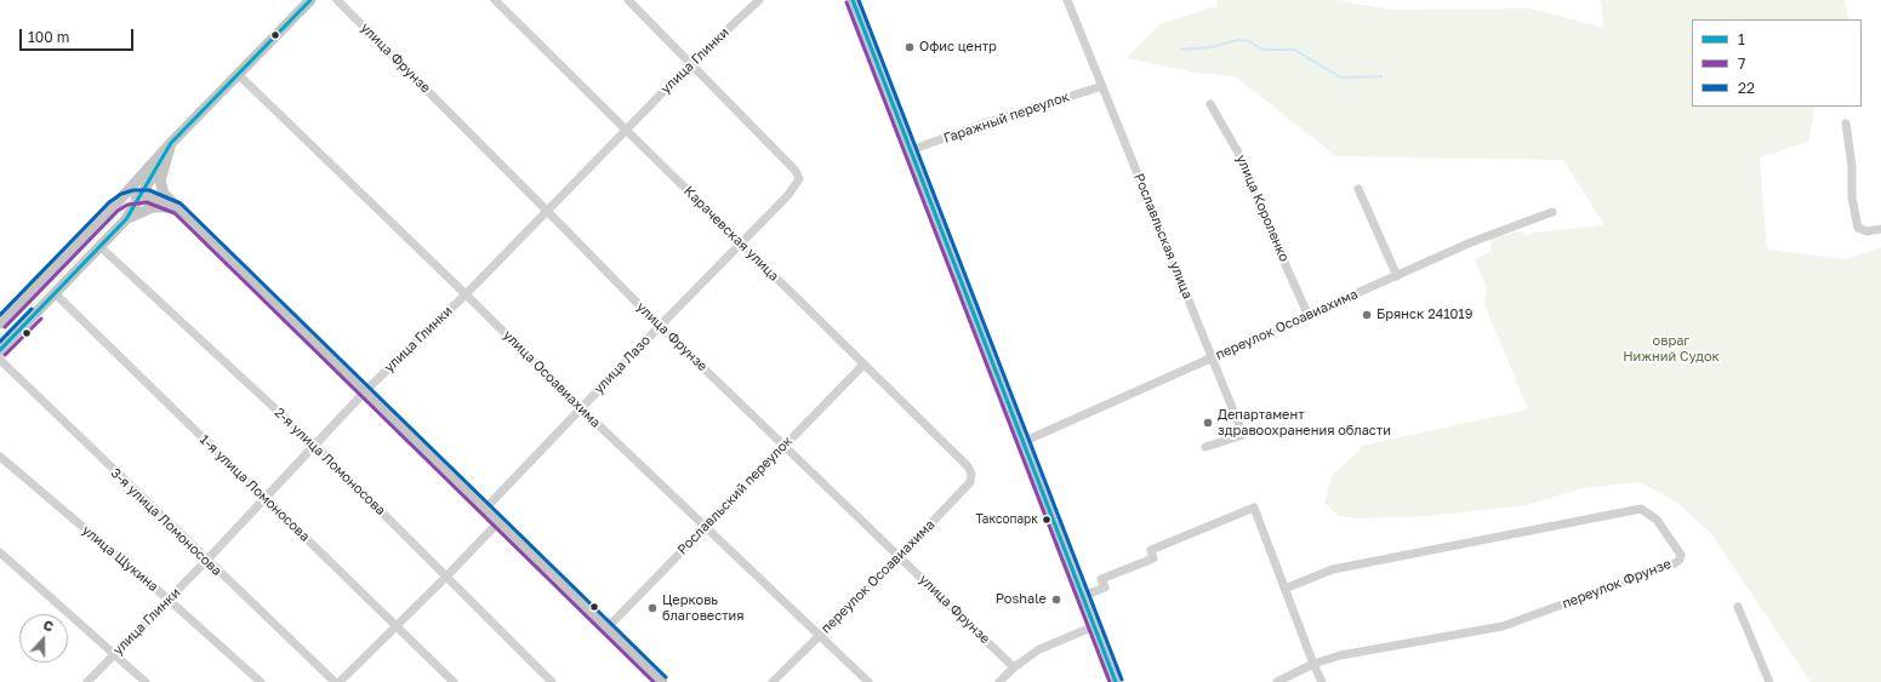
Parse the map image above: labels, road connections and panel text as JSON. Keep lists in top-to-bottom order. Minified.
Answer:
{"streets":{"street":["улица Фрунзе","улица Глинки","Гаражный переулок","улица Короленко","Карачевская улица","Рославльская улица","переулок Осоавиахима","улица Лазо","улица Осоавиахима","2-я улица Ломоносова","1-я улица Ломоносова","Рославльский переулок","3-я улица Ломоносова","улица Щукина","переулок Фрунзе"]},"crossings":[["улица Фрунзе","улица Глинки"],["улица Фрунзе","переулок Осоавиахима"],["улица Фрунзе","улица Лазо"],["улица Фрунзе","Рославльский переулок"],["улица Глинки","Карачевская улица"],["улица Глинки","улица Лазо"],["улица Глинки","улица Осоавиахима"],["улица Глинки","2-я улица Ломоносова"],["улица Глинки","1-я улица Ломоносова"],["улица Глинки","3-я улица Ломоносова"],["улица Глинки","улица Щукина"],["Гаражный переулок","Рославльская улица"],["улица Короленко","переулок Осоавиахима"],["Карачевская улица","переулок Осоавиахима"],["Карачевская улица","улица Лазо"],["Карачевская улица","Рославльский переулок"],["Рославльская улица","переулок Осоавиахима"],["переулок Осоавиахима","улица Осоавиахима"],["улица Лазо","улица Осоавиахима"],["улица Осоавиахима","Рославльский переулок"]],"parks":["овраг Нижний Судок"],"places":["Офис центр","Брянск 241019","Департамент здравоохранения области","Таксопарк","Poshale","Церковь благовестия"],"lines":["transit line 1","transit line 22","transit line 7"],"legend":["1","7","22"],"scale_bar":"100 m","north":"top"}
